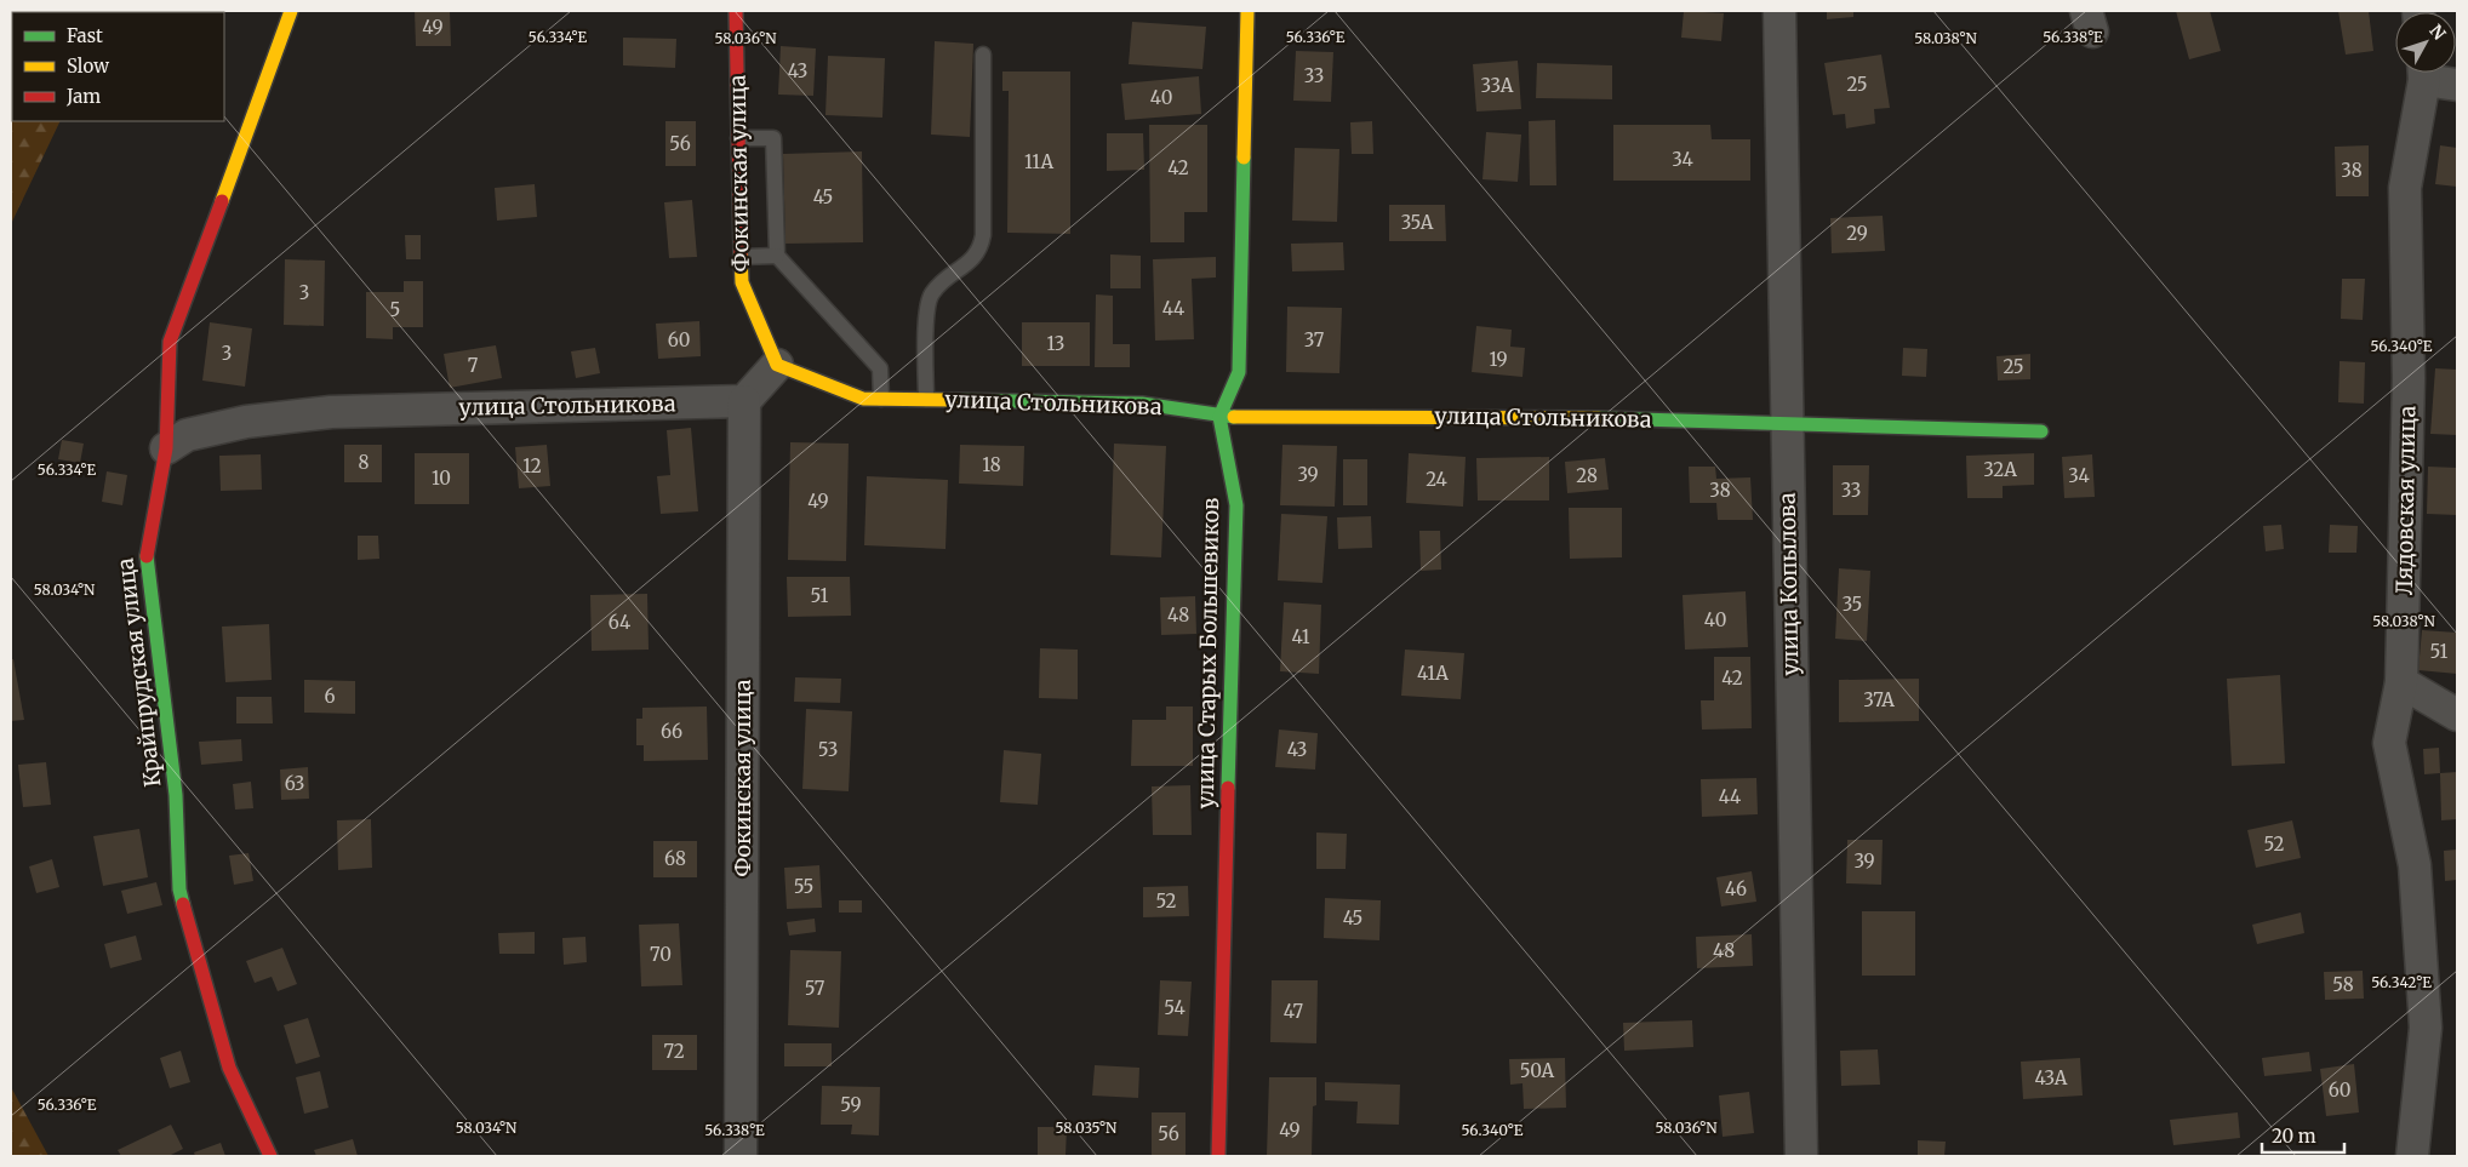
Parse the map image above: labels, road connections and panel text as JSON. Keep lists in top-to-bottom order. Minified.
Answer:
{"streets":{"street":["Фокинская улица","улица Стольникова","Лядовская улица","улица Копылова","улица Старых Большевиков","Крайпрудская улица"]},"crossings":[["Фокинская улица","улица Стольникова"],["улица Стольникова","улица Копылова"],["улица Стольникова","улица Старых Большевиков"],["улица Стольникова","Крайпрудская улица"]],"house_numbers":["49","43","33","25","33А","40","56","34","11А","42","38","45","35А","29","3","44","5","60","37","13","3","19","7","25","8","18","12","32А","39","28","34","10","24","38","33","49","51","35","48","40","64","41","51","41А","42","6","37А","66","53","43","63","44","52","68","39","55","46","52","45","48","70","58","57","54","47","72","50А","43А","60","59","49","56"],"legend":["Fast","Slow","Jam"],"scale_bar":"20 m","north":"top right","coordinates":["56.334°E","56.336°E","56.338°E","58.036°N","58.038°N","56.340°E","58.034°N","56.342°E","58.035°N"]}
